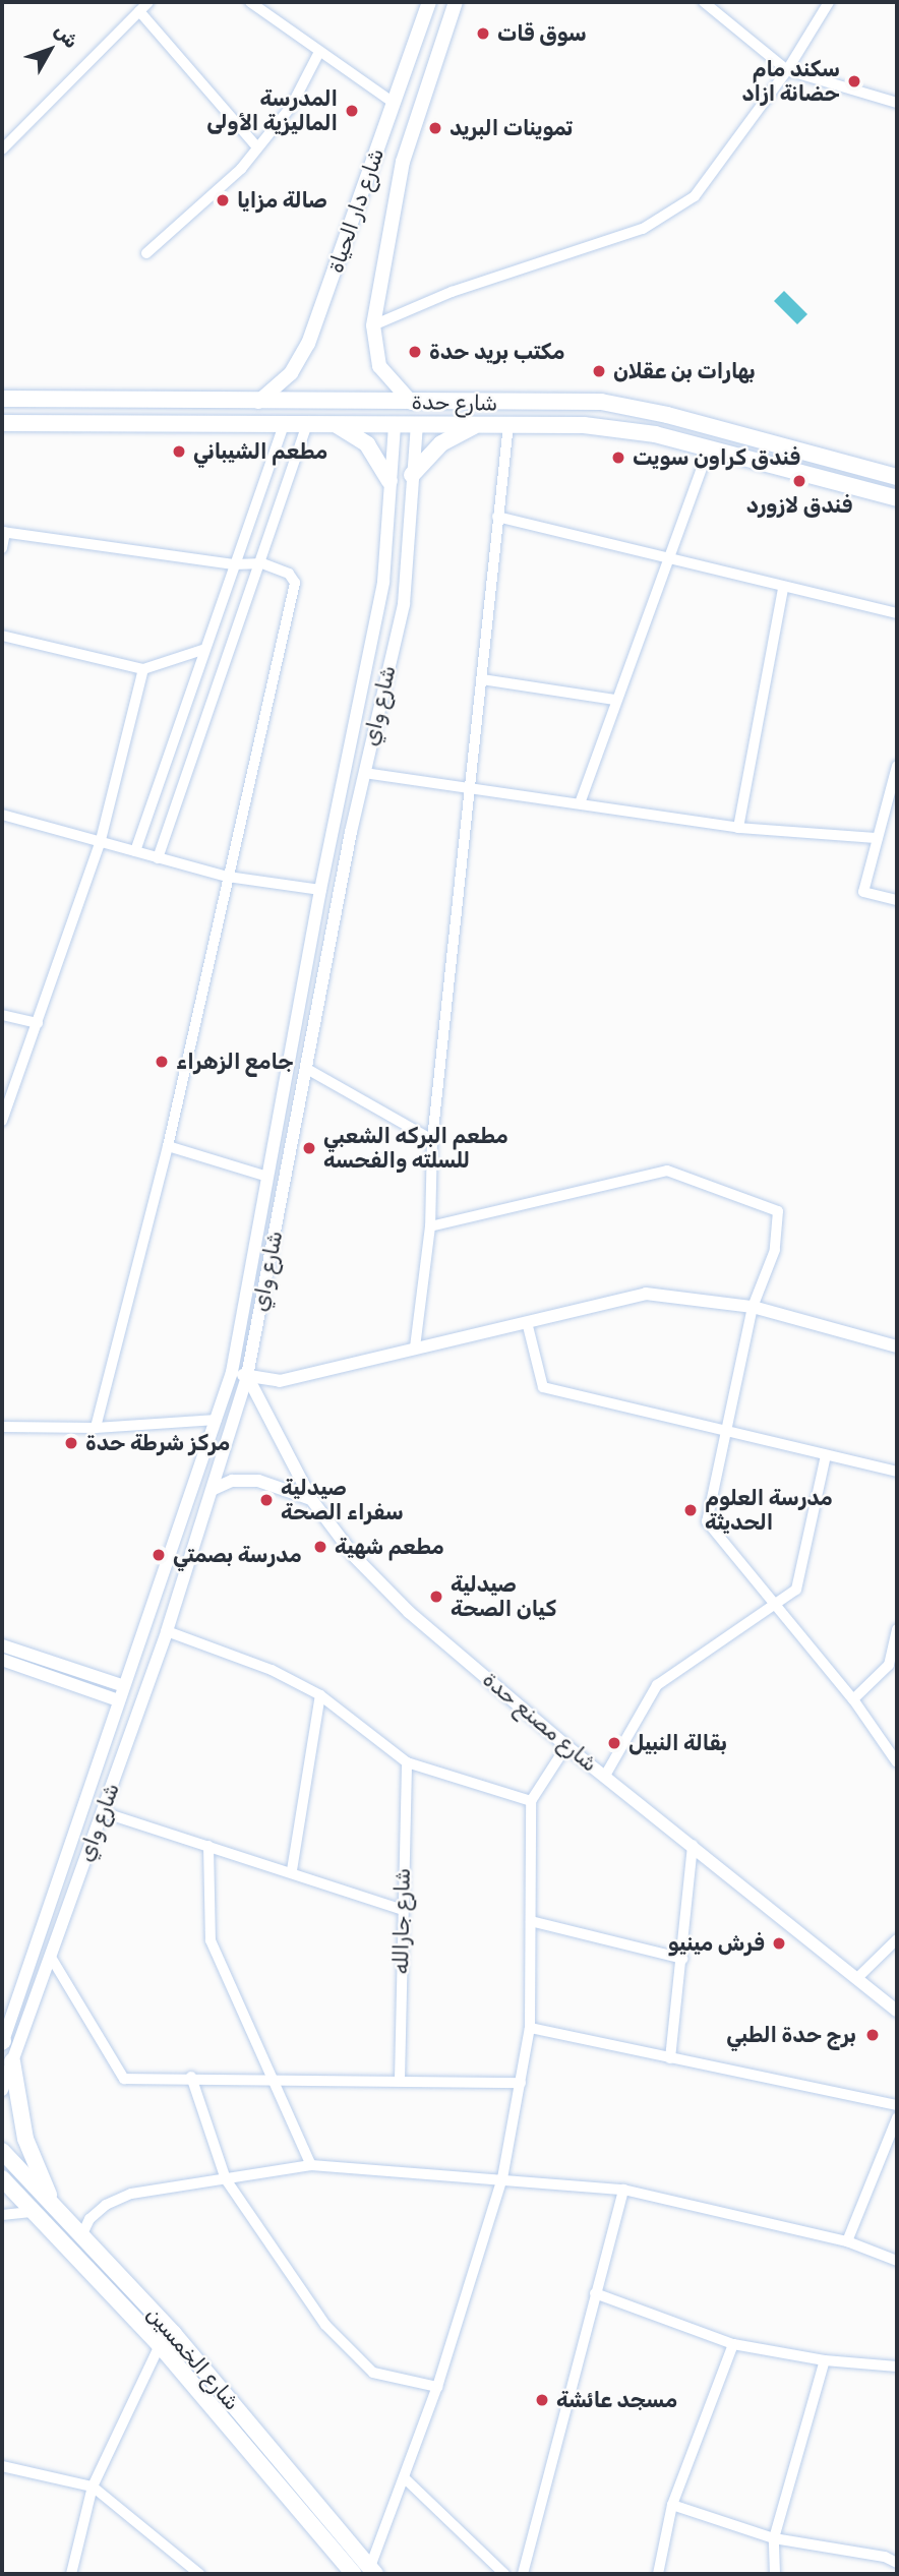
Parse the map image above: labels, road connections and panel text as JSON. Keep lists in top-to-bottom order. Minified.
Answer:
{"streets":{"main road":["شارع دار الحياة","شارع حدة","شارع الخمسين"],"street":["شارع واي","شارع مصنع حدة","شارع جارالله"]},"crossings":[["شارع دار الحياة","شارع حدة"],["شارع حدة","شارع واي"],["شارع واي","شارع مصنع حدة"]],"places":["سوق قات","سكند مام حضانة ازاد","المدرسة الماليزية الأولى","تموينات البريد","صالة مزايا","مكتب بريد حدة","بهارات بن عقلان","مطعم الشيباني","فندق كراون سويت","فندق لازورد","جامع الزهراء","مطعم البركه الشعبي للسلته والفحسه","مركز شرطة حدة","صيدلية سفراء الصحة","مدرسة العلوم الحديثة","مطعم شهية","مدرسة بصمتي","صيدلية كيان الصحة","بقالة النبيل","فرش مينيو","برج حدة الطبي","مسجد عائشة"],"north":"top right"}
